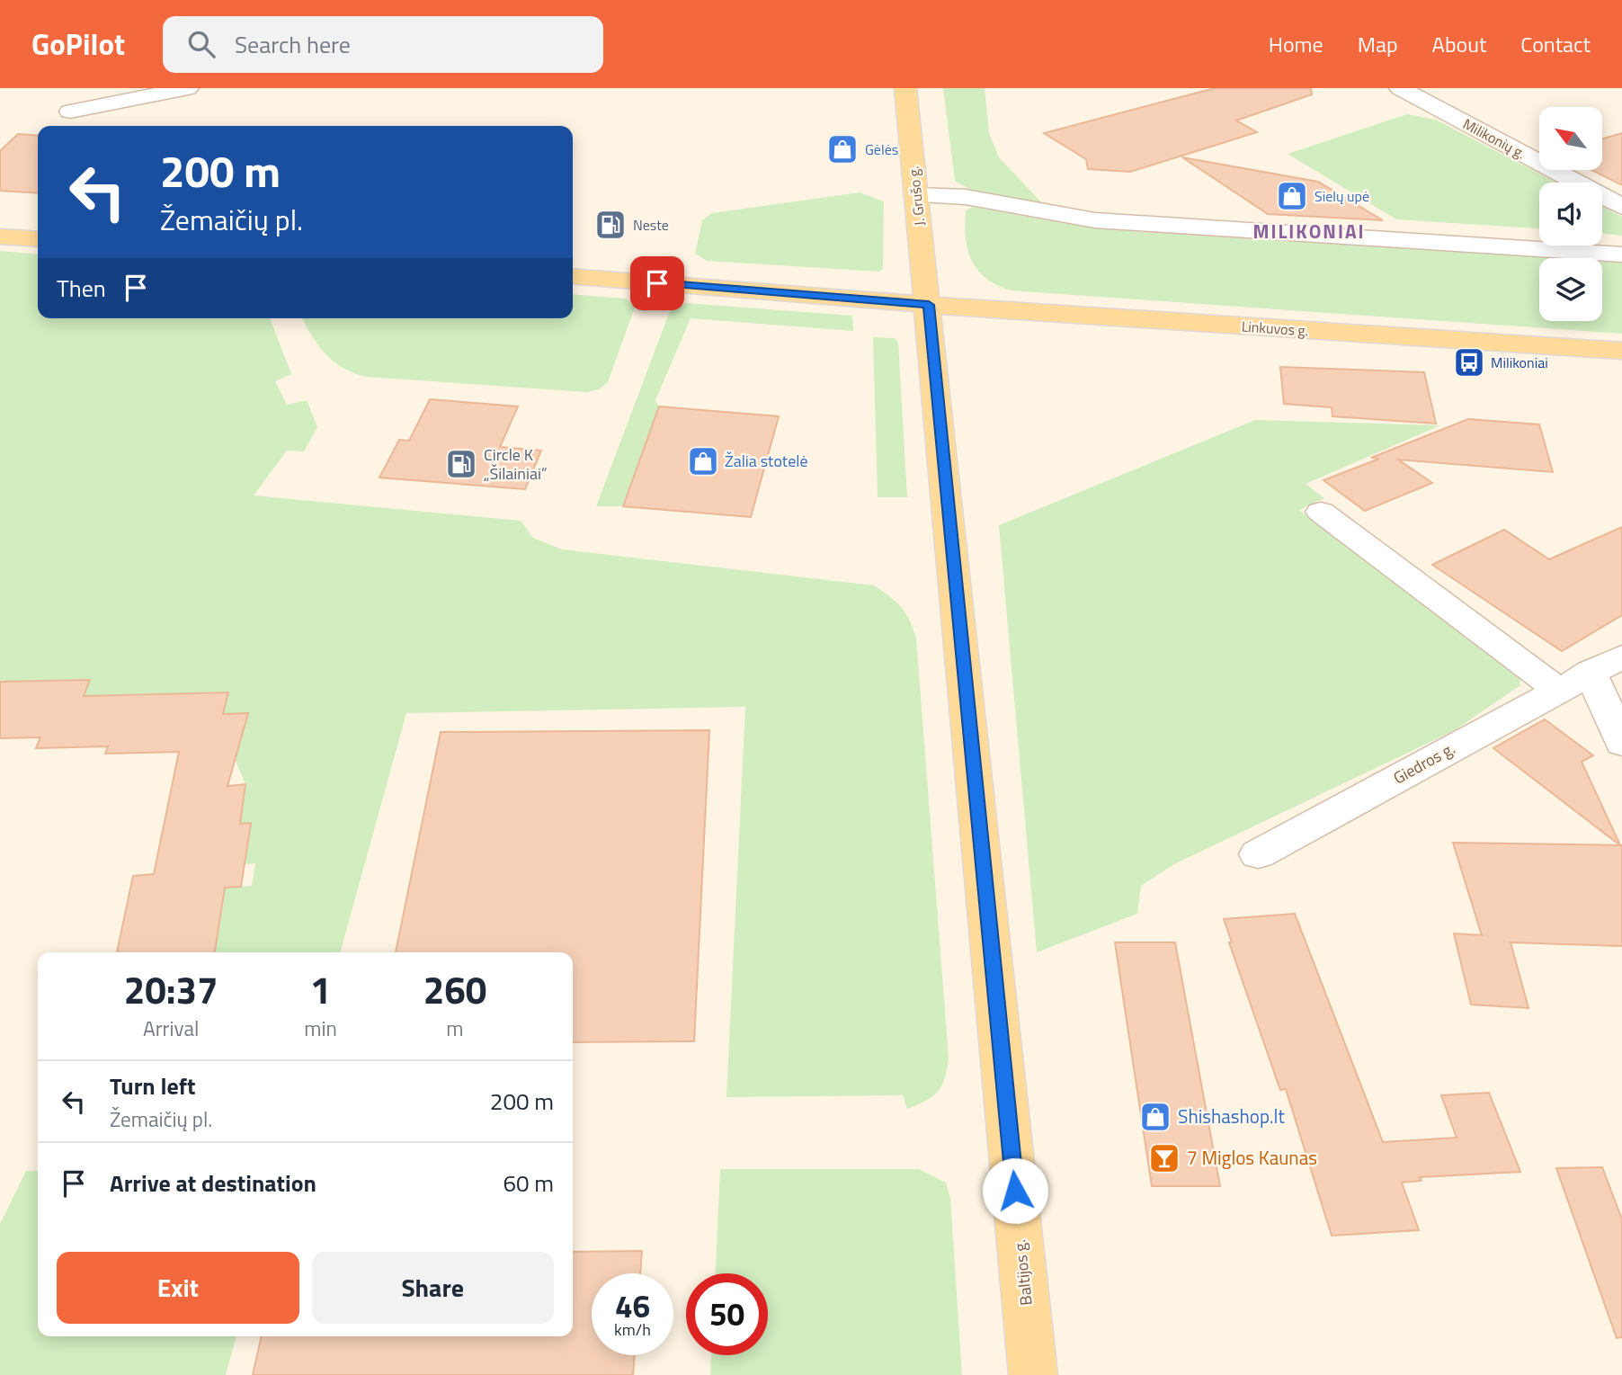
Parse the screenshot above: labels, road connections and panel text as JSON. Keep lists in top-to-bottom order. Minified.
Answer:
{"streets":{"main road":["J. Grušo g.","Linkuvos g.","Baltijos g."],"street":["Milikonių g.","Giedros g."]},"crossings":[["J. Grušo g.","Linkuvos g."],["J. Grušo g.","Baltijos g."],["Linkuvos g.","Baltijos g."]],"districts":["MILIKONIAI"],"places":{"shop":["Gėlės","Sielų upė","Žalia stotelė","Shishashop.lt"],"fuel station":["Neste","Circle K „Šilainiai“"],"bus stop":["Milikoniai"],"bar":["7 Miglos Kaunas"]},"north":"top left","page":{"header":"GoPilot","search":"Search here","nav":["Home","Map","About","Contact"],"turn":["200 m","Žemaičių pl."],"then":"Then","eta":["20:37","Arrival","1","min","260","m"],"list":[{"name":"Turn left","note":"Žemaičių pl.","value":"200 m"},{"name":"Arrive at destination","value":"60 m"}],"buttons":["Exit","Share"],"speed":"46 km/h","limit":"50"}}
